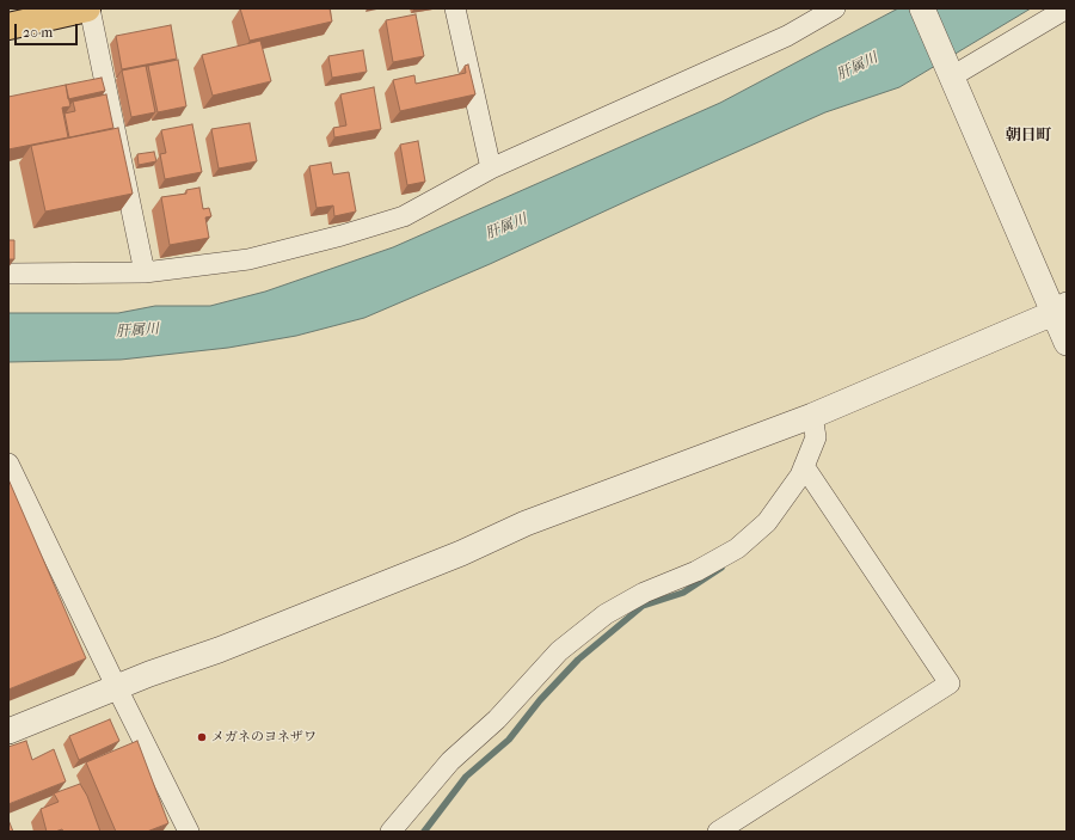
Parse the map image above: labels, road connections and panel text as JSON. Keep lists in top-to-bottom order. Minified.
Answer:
{"districts":["朝日町"],"water":["肝属川"],"places":["メガネのヨネザワ"],"scale_bar":"20 m"}
